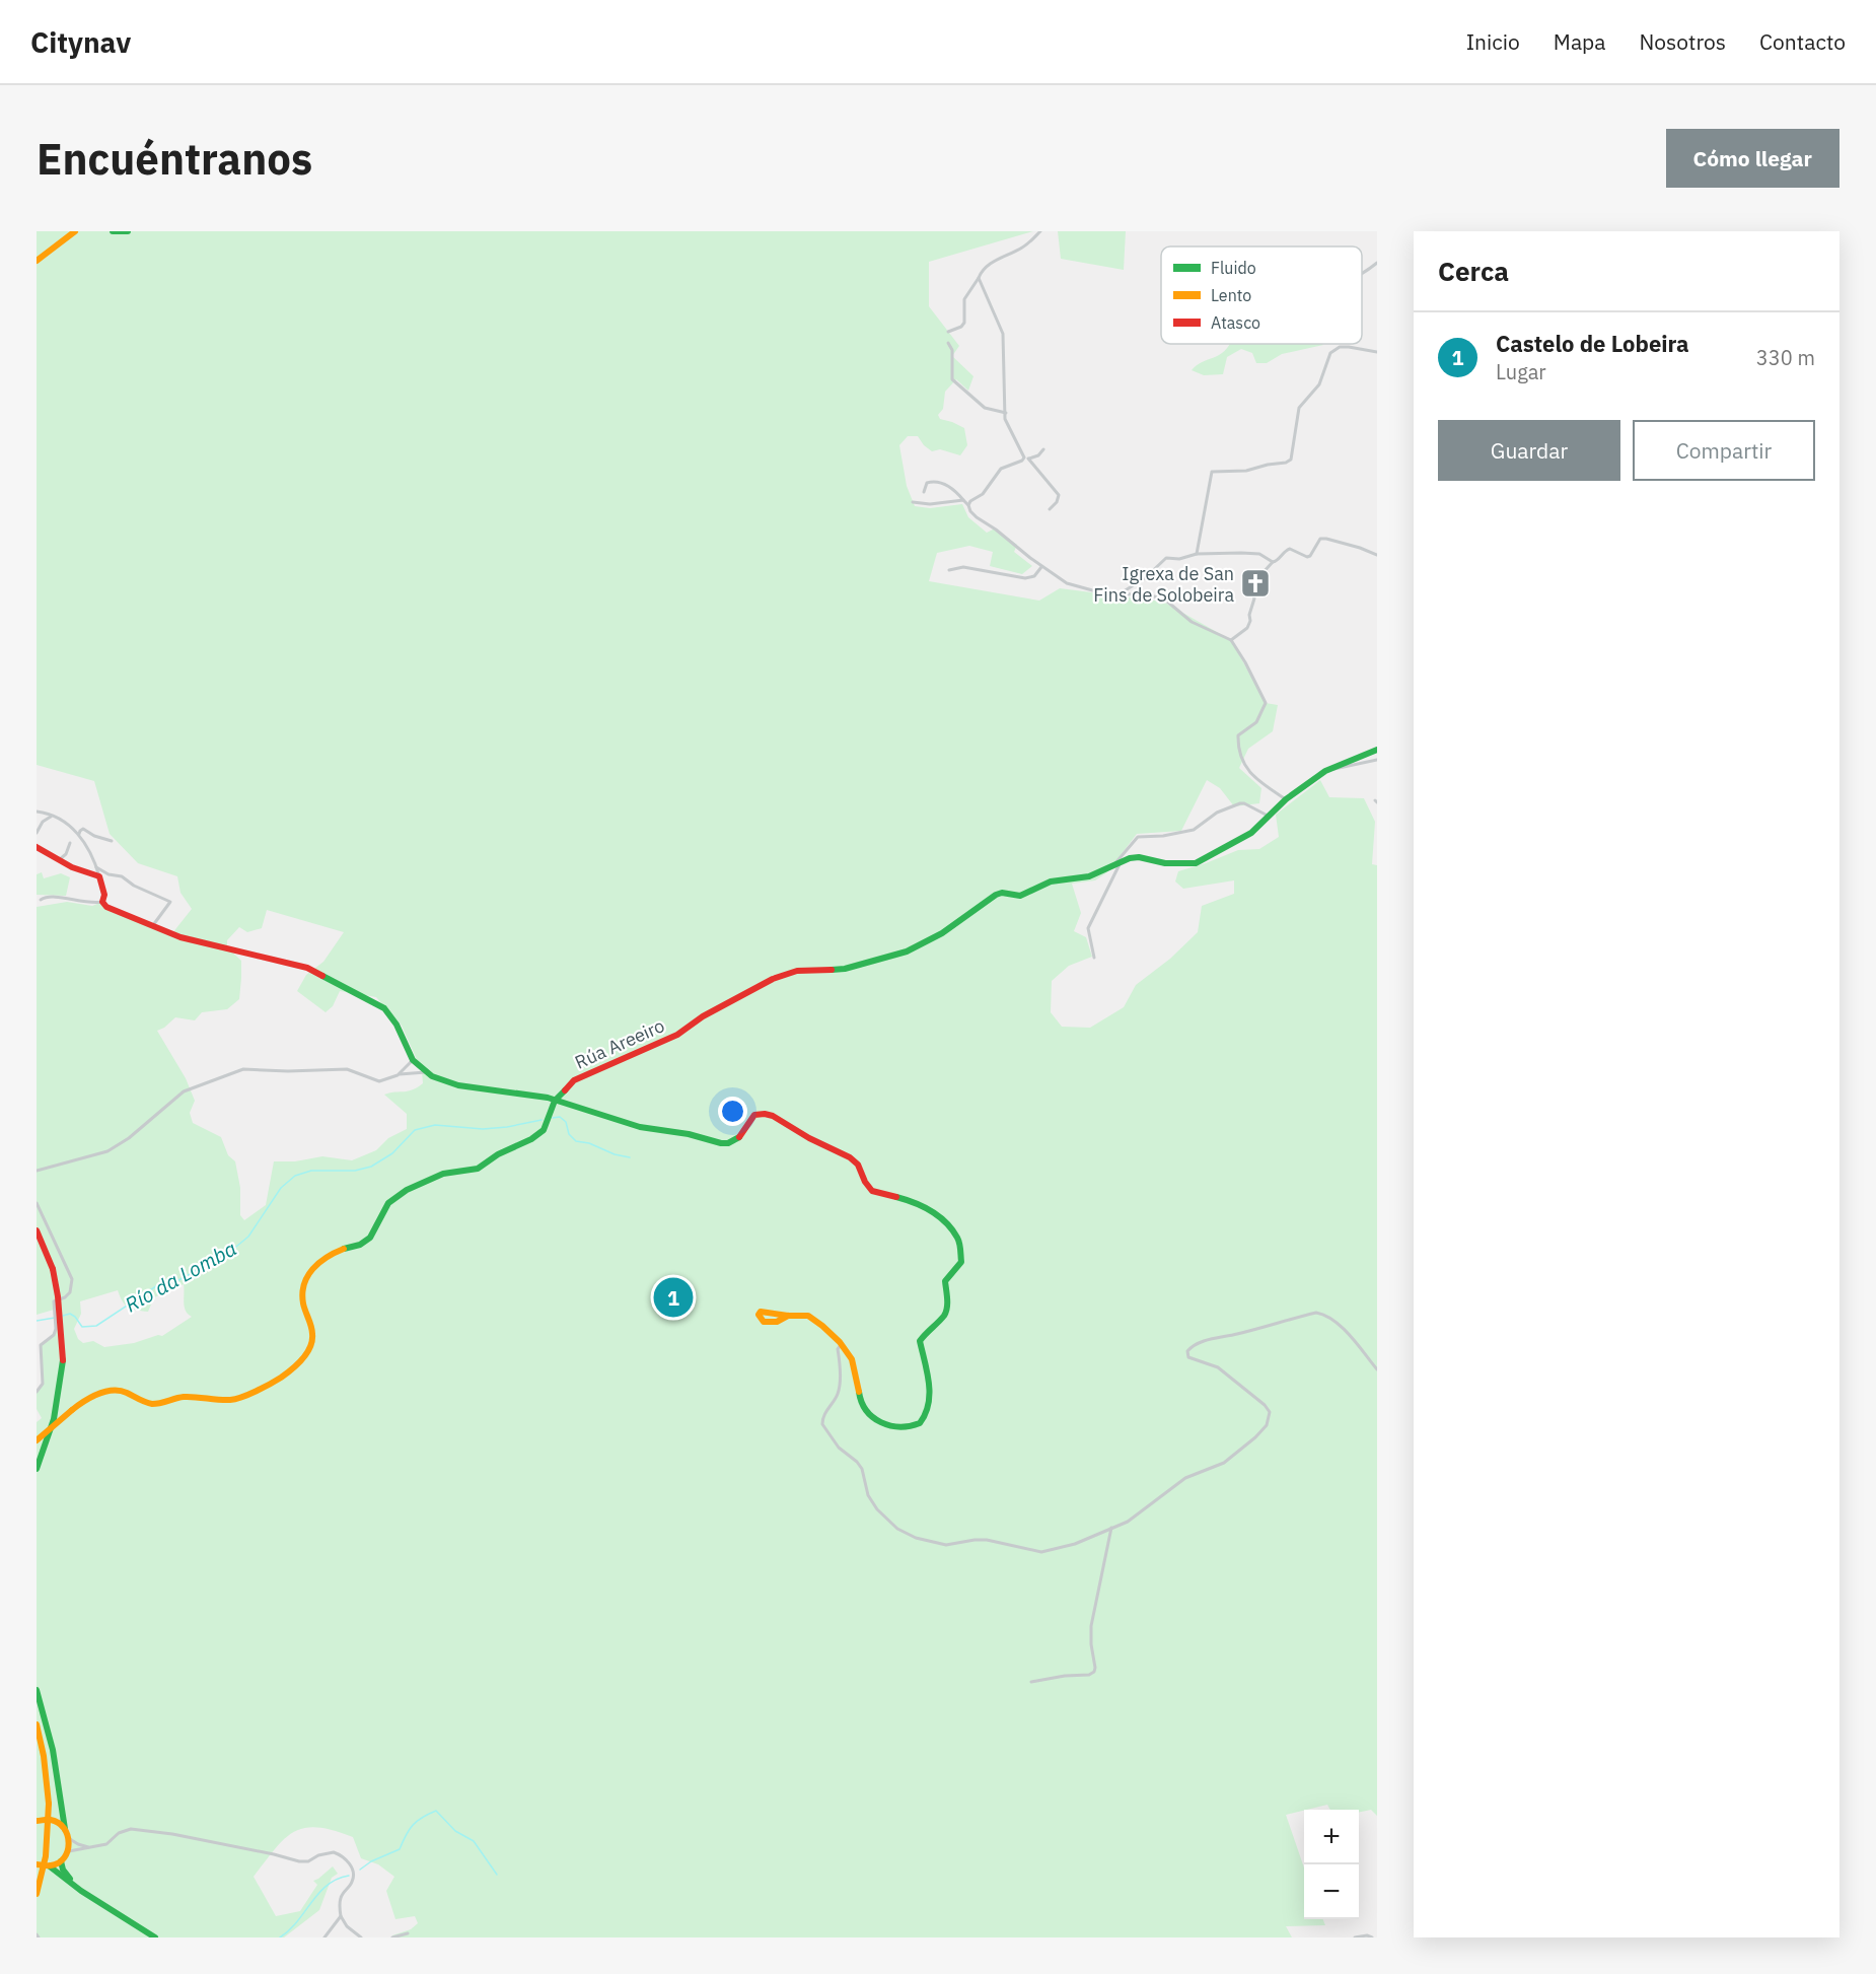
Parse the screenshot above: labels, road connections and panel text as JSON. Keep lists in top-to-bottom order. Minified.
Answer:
{"streets":{"main road":["Rúa Areeiro"]},"water":["Río da Lomba"],"places":{"church":["Igrexa de San Fins de Solobeira"]},"legend":["Fluido","Lento","Atasco"],"page":{"header":"Citynav","nav":["Inicio","Mapa","Nosotros","Contacto"],"buttons":["Cómo llegar",["Guardar","Compartir"]],"title":"Encuéntranos","heading":"Cerca","list":[{"mark":"1","name":"Castelo de Lobeira","note":"Lugar","value":"330 m"}],"pins":"1","map_buttons":["+","−"]}}
